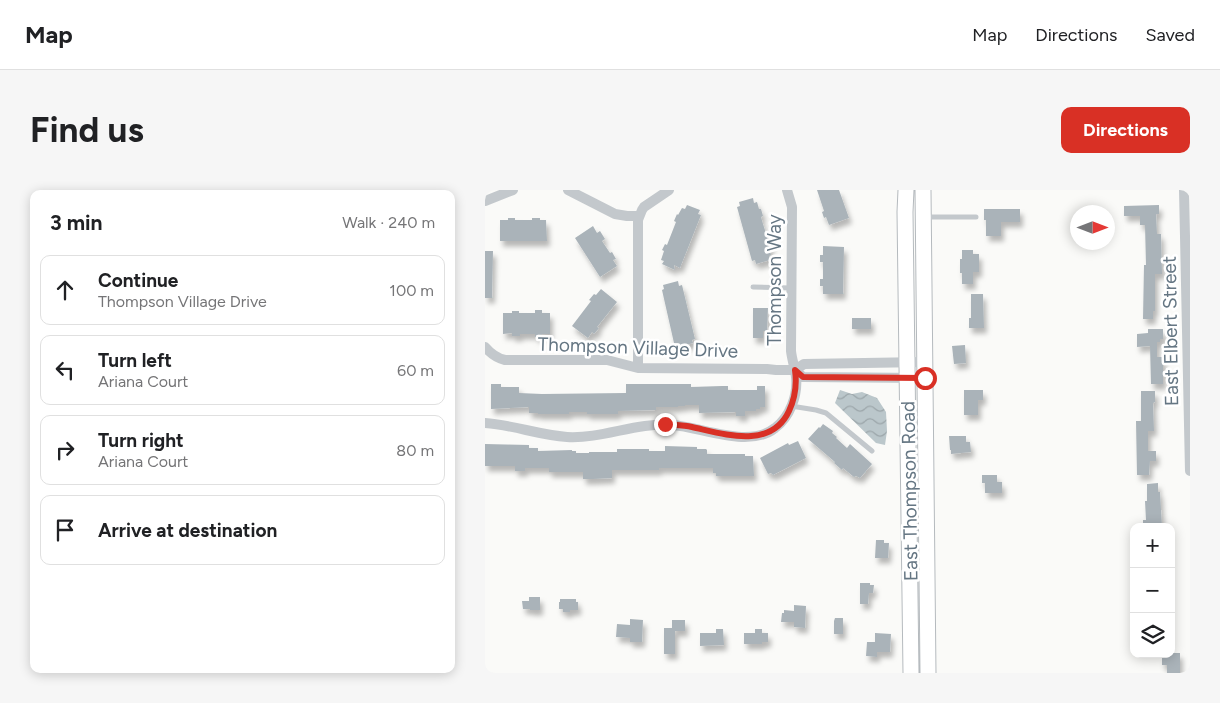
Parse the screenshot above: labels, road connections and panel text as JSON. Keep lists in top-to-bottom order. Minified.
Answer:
{"streets":{"main road":["East Thompson Road"],"street":["Thompson Way","East Elbert Street","Thompson Village Drive"]},"crossings":[["Thompson Way","Thompson Village Drive"],["Thompson Village Drive","East Thompson Road"]],"north":"right","page":{"header":"Map","nav":["Map","Directions","Saved"],"buttons":"Directions","title":"Find us","heading":["3 min","Walk · 240 m"],"list":[["Continue","Thompson Village Drive","100 m"],["Turn left","Ariana Court","60 m"],["Turn right","Ariana Court","80 m"],"Arrive at destination"],"map_buttons":["+","−"]}}
